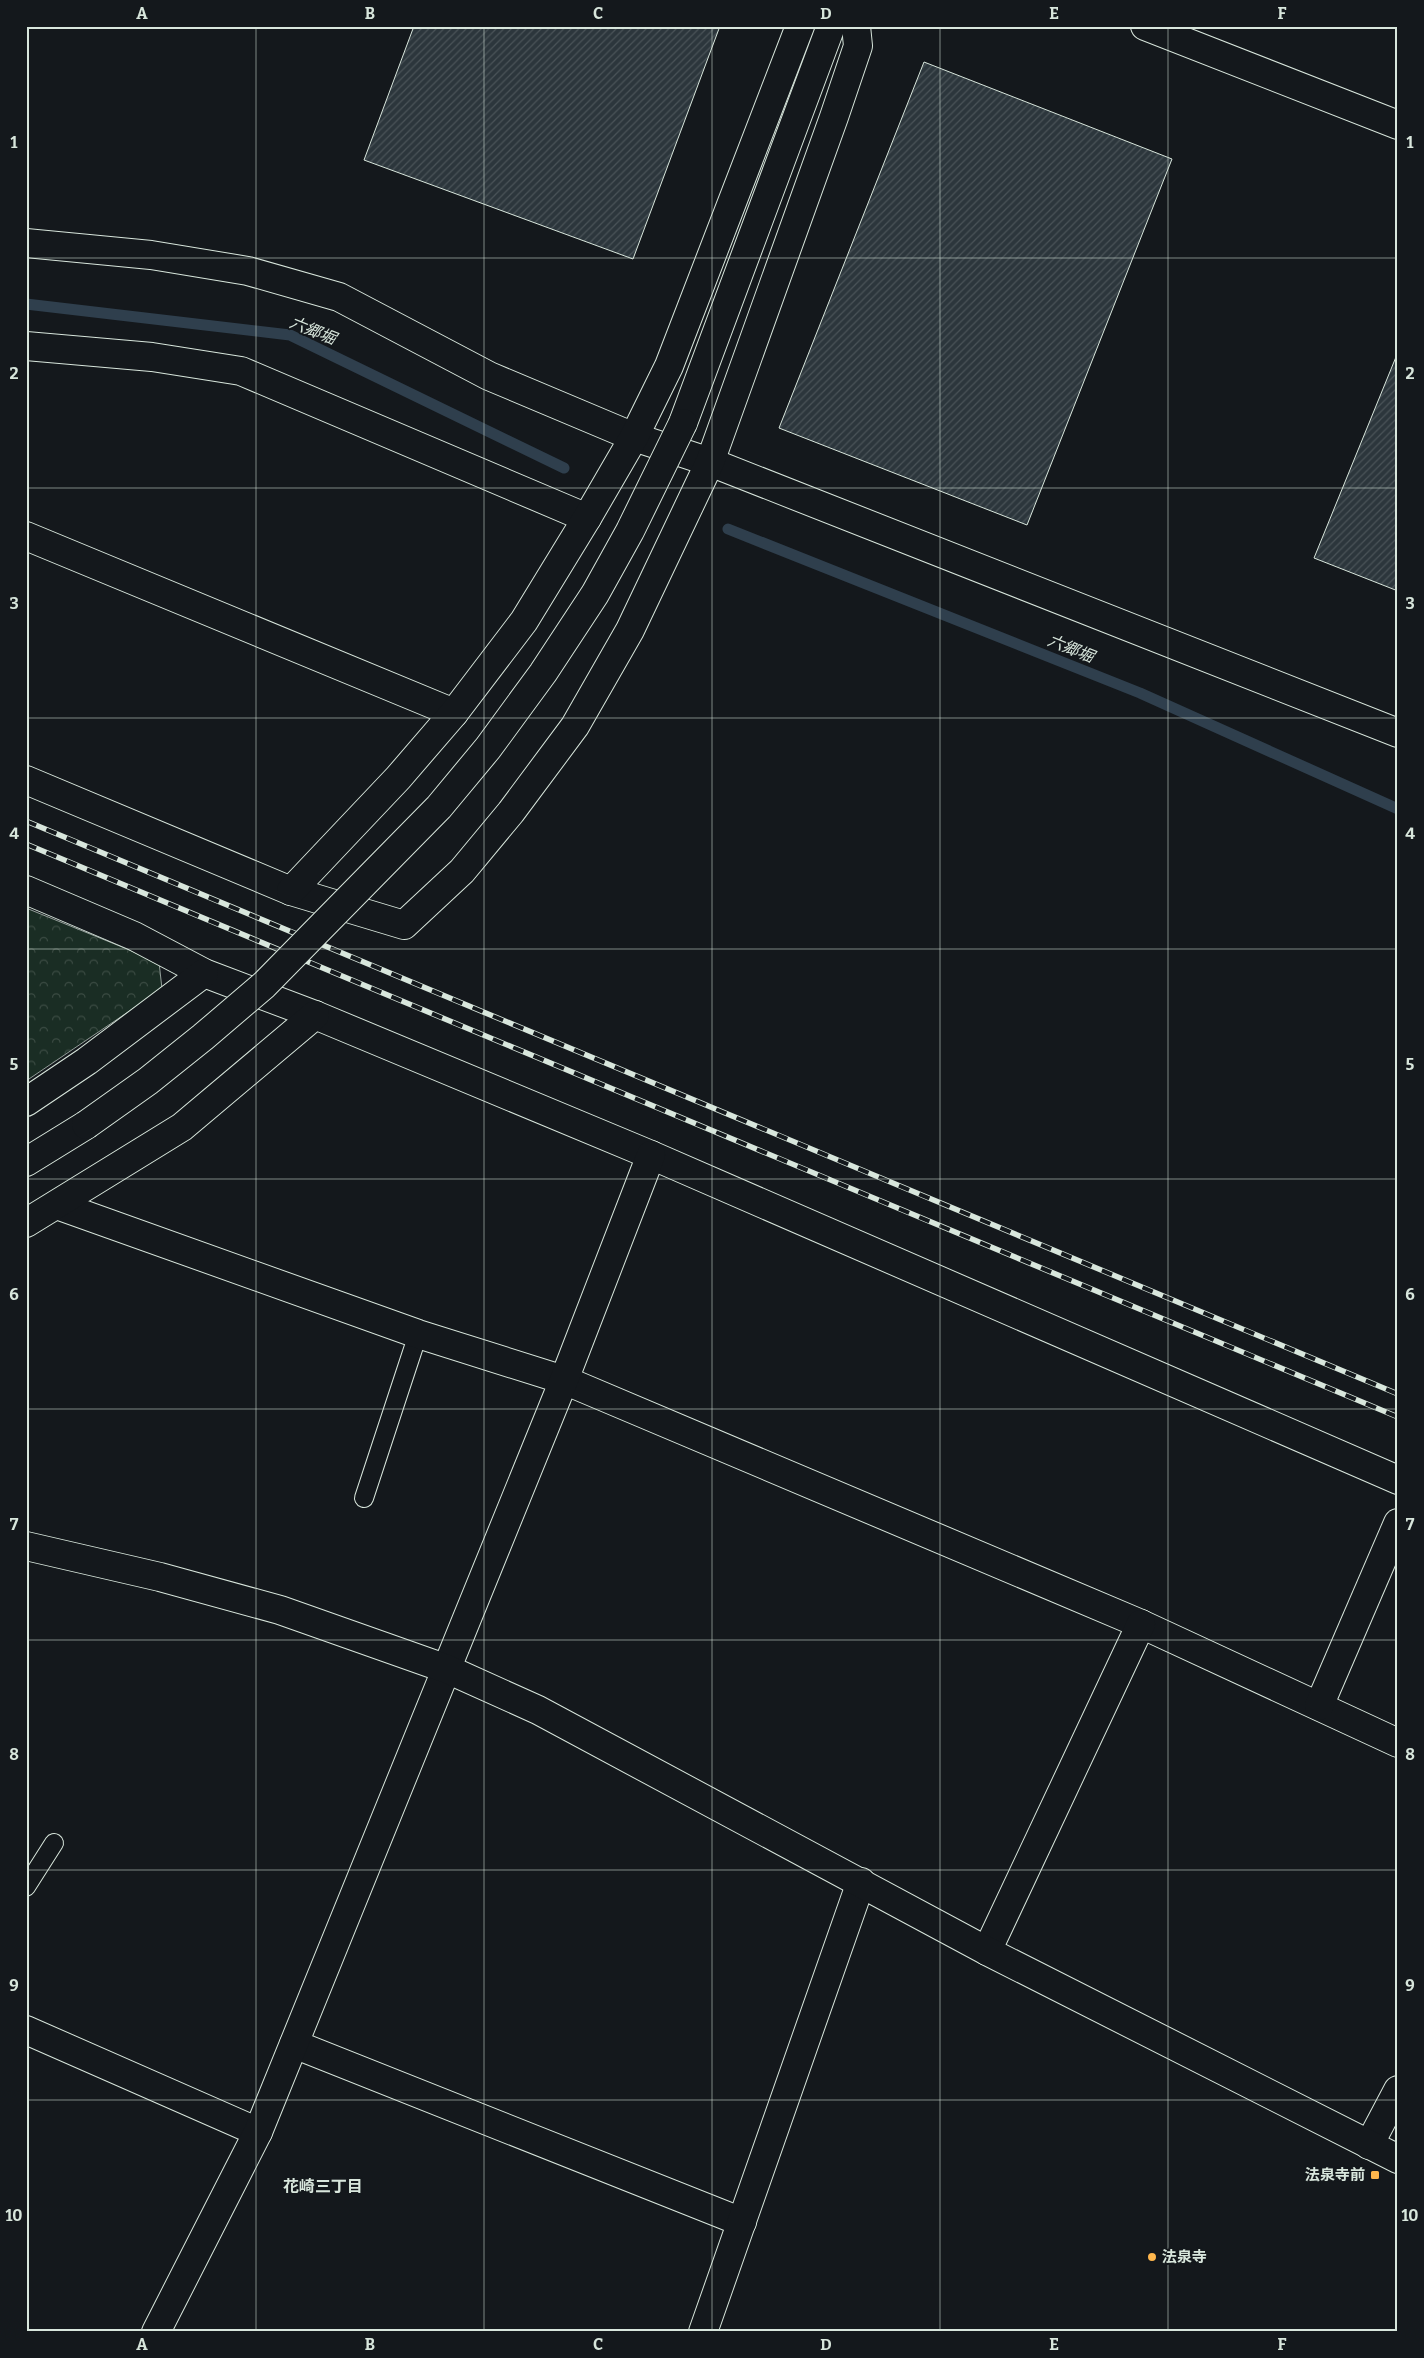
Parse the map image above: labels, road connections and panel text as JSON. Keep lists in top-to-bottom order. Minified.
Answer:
{"districts":["花崎三丁目"],"water":["六郷堀"],"places":{"transit":["法泉寺前"],"other":["法泉寺"]},"grid":{"columns":["A","B","C","D","E","F"],"rows":["1","2","3","4","5","6","7","8","9","10"]}}
